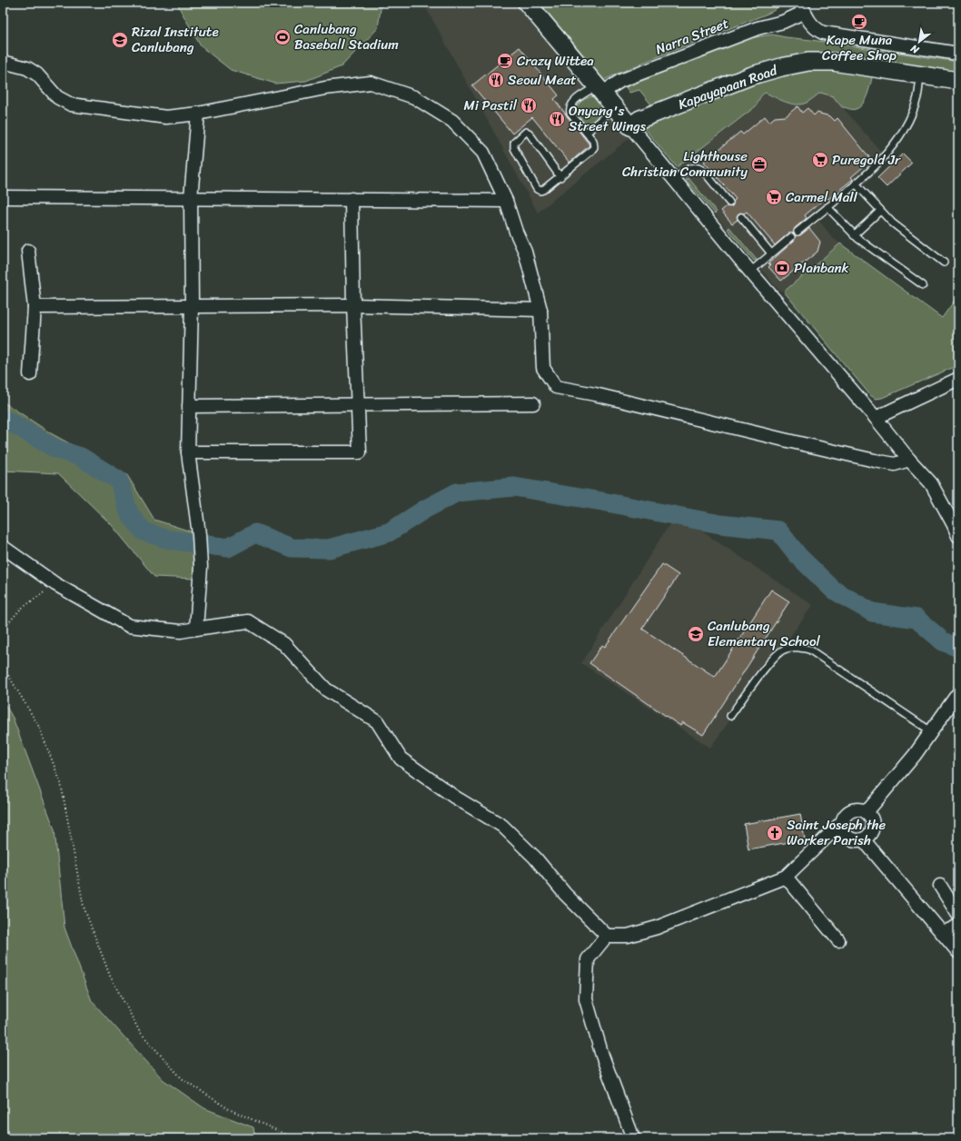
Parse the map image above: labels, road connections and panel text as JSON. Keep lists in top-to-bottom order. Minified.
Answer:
{"streets":{"street":["Narra Street","Kapayapaan Road"]},"places":{"cafe":["Kape Muna Coffee Shop","Crazy Wittea"],"sports":["Canlubang Baseball Stadium"],"school or university":["Rizal Institute Canlubang","Canlubang Elementary School"],"restaurant":["Seoul Meat","Mi Pastil","Onyang's Street Wings"],"supermarket":["Puregold Jr","Carmel Mall"],"office":["Lighthouse Christian Community"],"bank":["Planbank"],"church":["Saint Joseph the Worker Parish"]},"north":"bottom left"}
